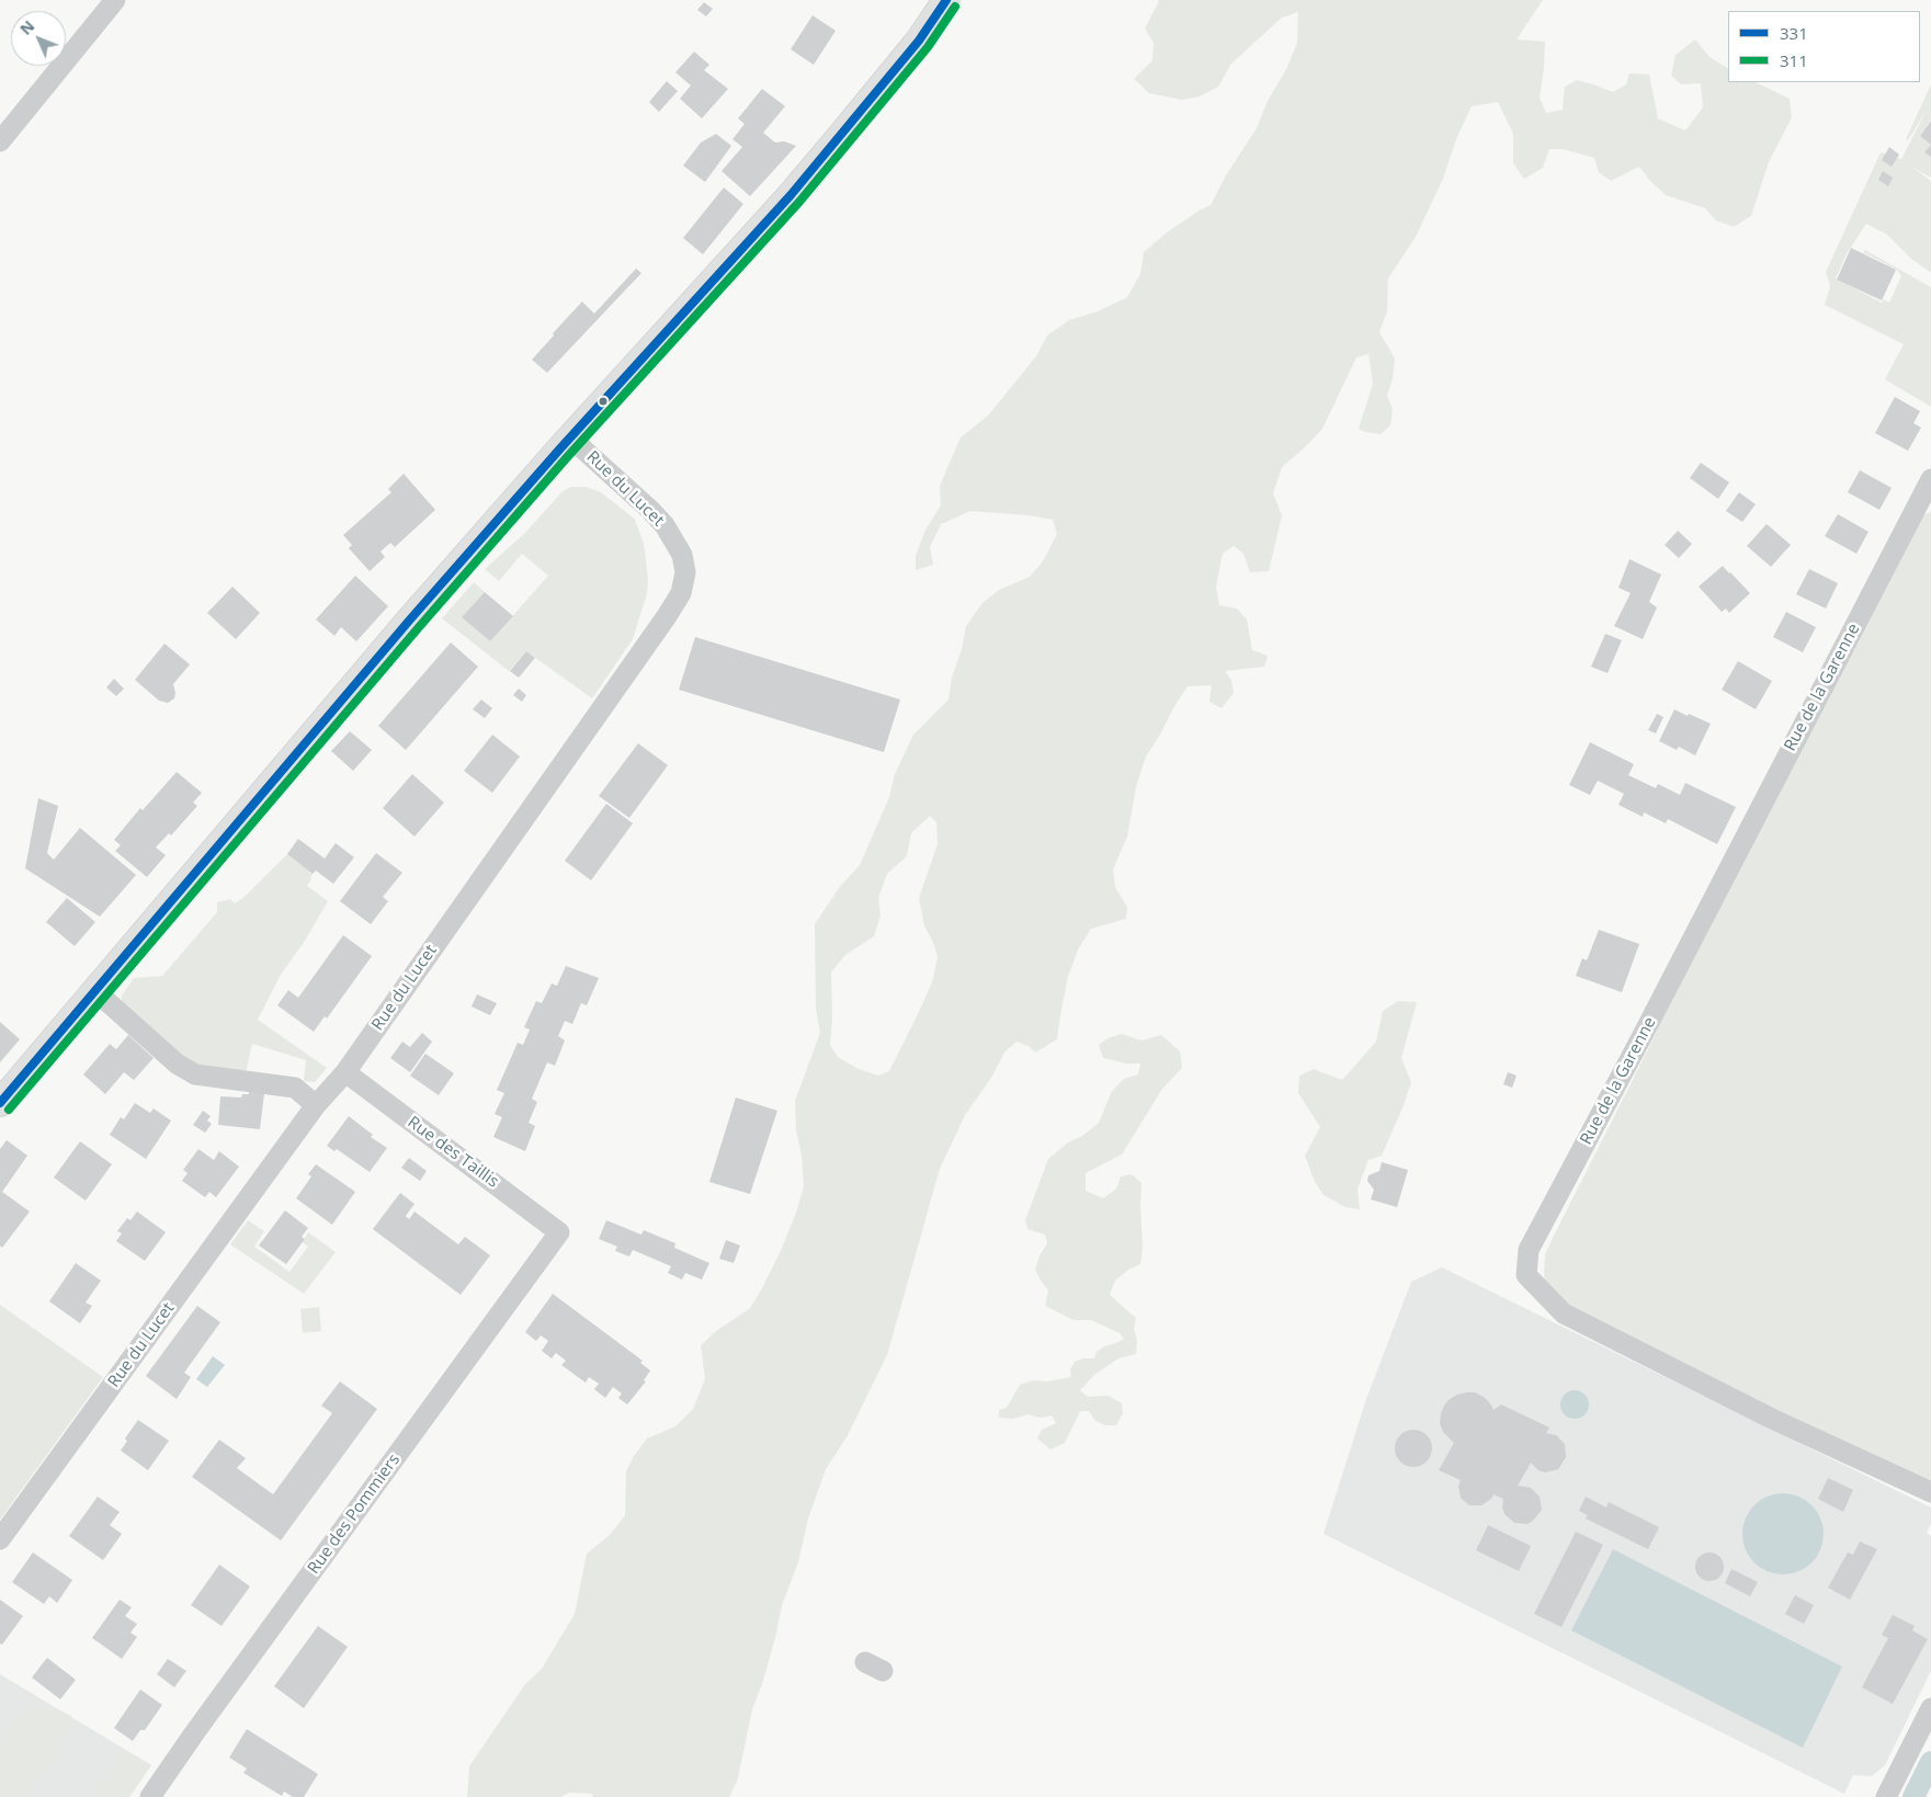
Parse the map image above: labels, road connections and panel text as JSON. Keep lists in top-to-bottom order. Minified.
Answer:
{"streets":{"street":["Rue du Lucet","Rue de la Garenne","Rue des Taillis","Rue des Pommiers"]},"crossings":[["Rue du Lucet","Rue des Taillis"],["Rue des Taillis","Rue des Pommiers"]],"lines":["transit line 331","transit line 311"],"legend":["331","311"],"north":"top left"}
